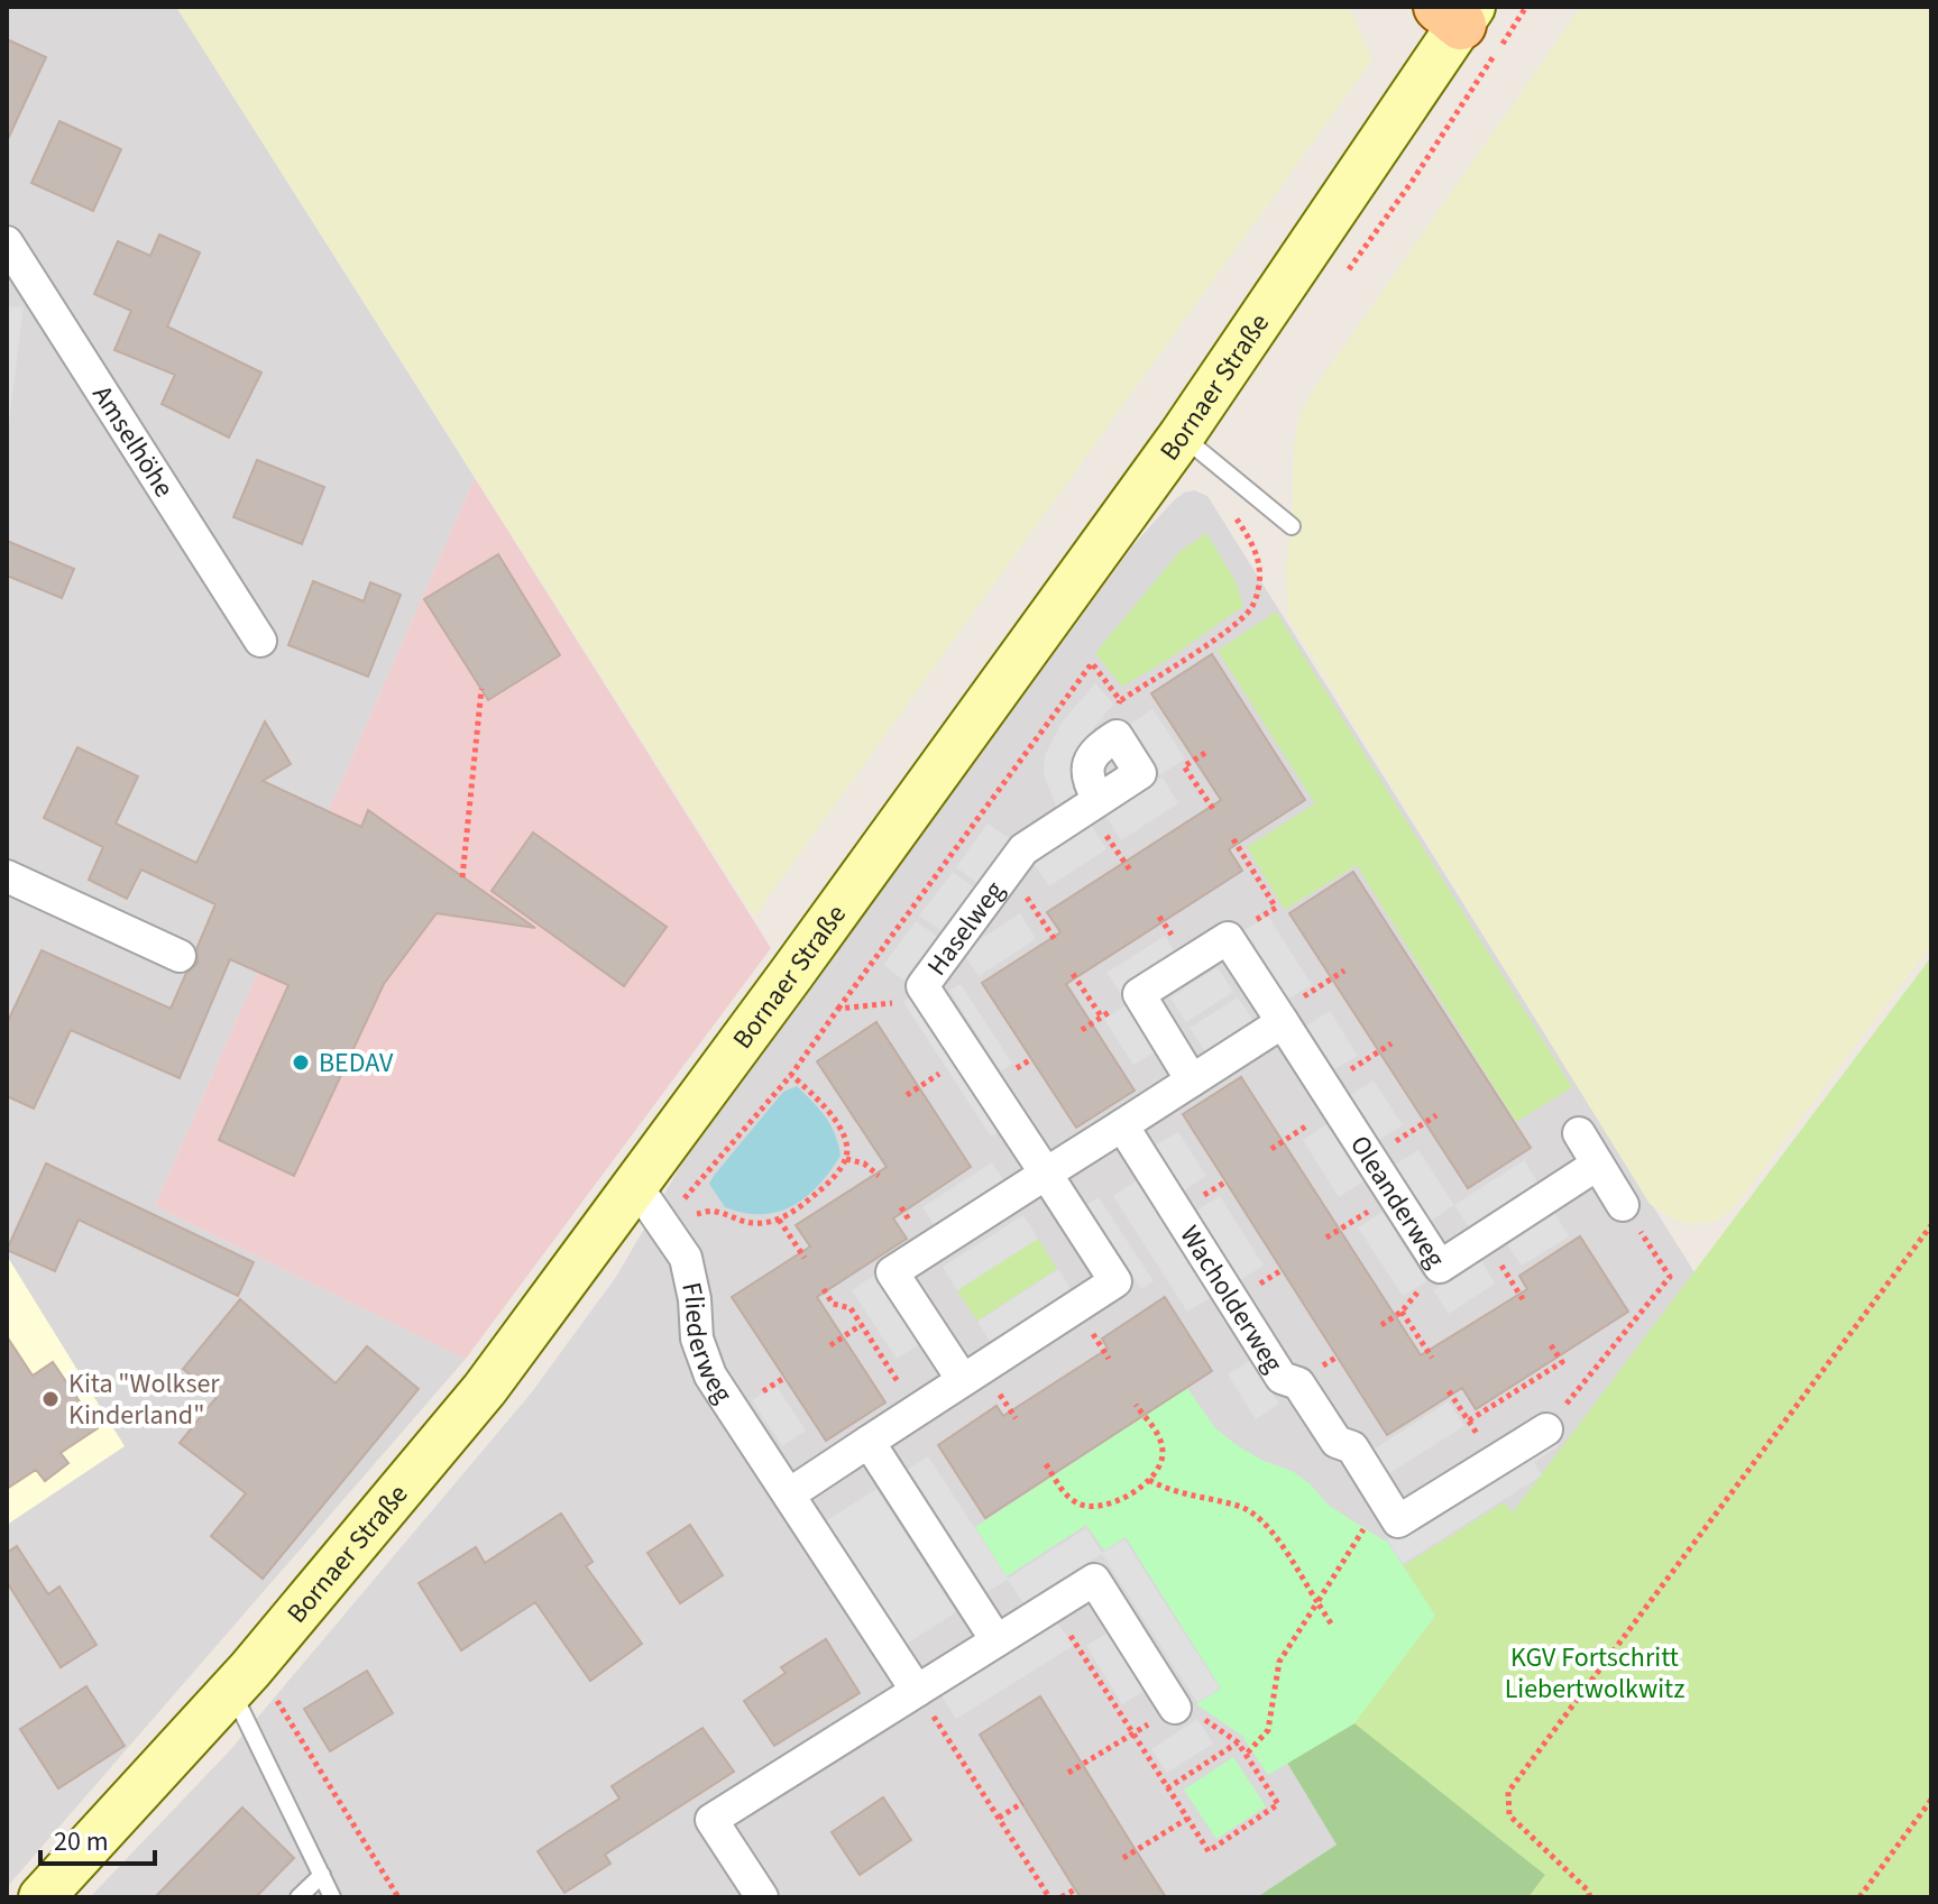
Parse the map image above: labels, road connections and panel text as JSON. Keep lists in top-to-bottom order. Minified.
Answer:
{"streets":{"main road":["Bornaer Straße"],"street":["Amselhöhe","Haselweg","Oleanderweg","Wacholderweg","Fliederweg"]},"crossings":[["Bornaer Straße","Fliederweg"]],"parks":["KGV Fortschritt Liebertwolkwitz"],"places":["BEDAV","Kita \"Wolkser Kinderland\""],"scale_bar":"20 m"}
